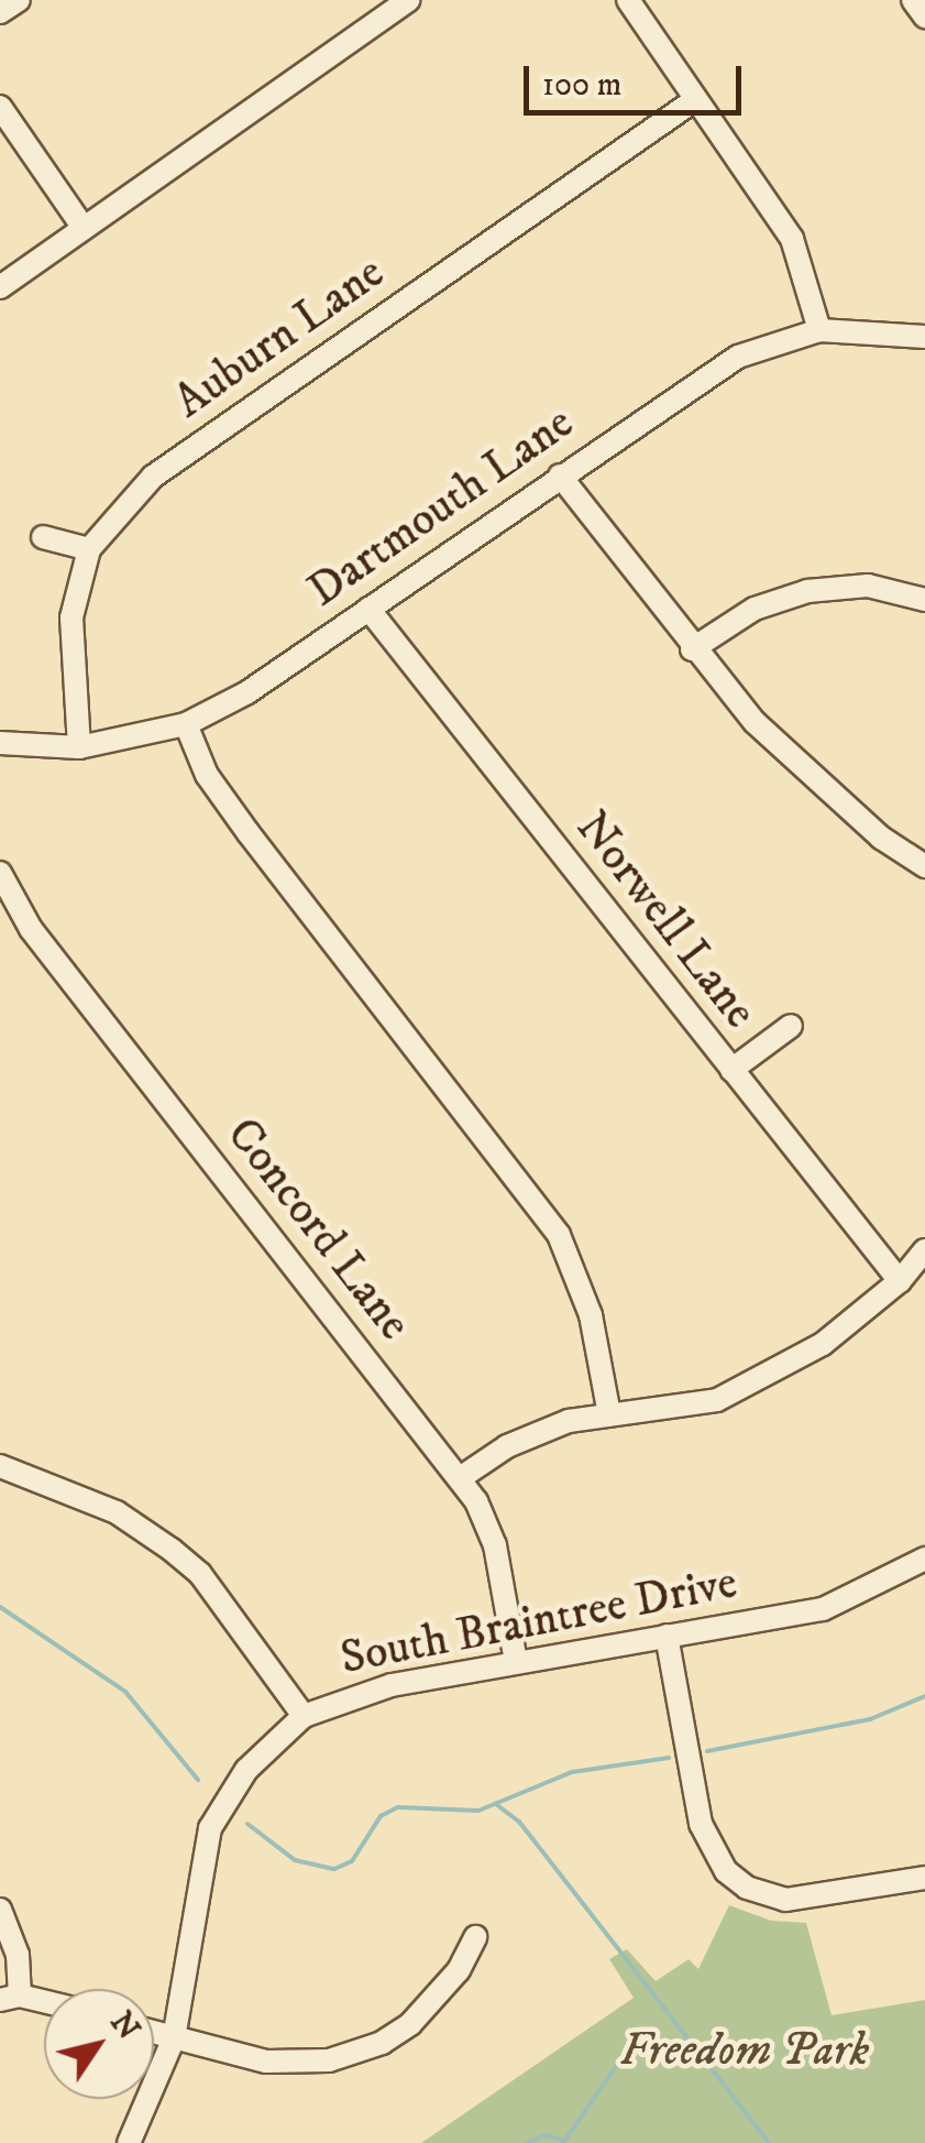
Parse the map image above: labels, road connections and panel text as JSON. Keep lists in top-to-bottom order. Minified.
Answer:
{"streets":{"street":["Auburn Lane","Dartmouth Lane","Norwell Lane","Concord Lane","South Braintree Drive"]},"crossings":[["Auburn Lane","Dartmouth Lane"],["Dartmouth Lane","Norwell Lane"],["Concord Lane","South Braintree Drive"]],"parks":["Freedom Park"],"scale_bar":"100 m","north":"top right"}
